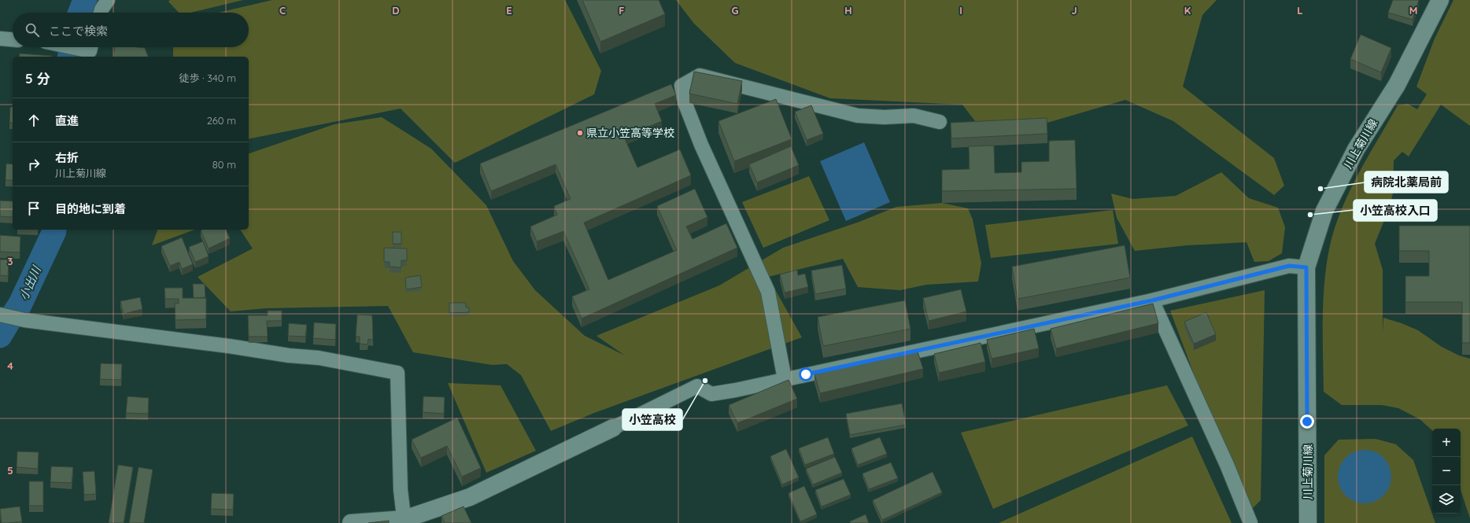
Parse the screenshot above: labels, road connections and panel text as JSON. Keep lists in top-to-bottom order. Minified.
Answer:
{"streets":{"main road":["川上菊川線"]},"water":["小出川"],"places":["県立小笠高等学校","病院北薬局前","小笠高校入口","小笠高校"],"page":{"search":"ここで検索","heading":["5 分","徒歩 · 340 m"],"list":[["直進","260 m"],["右折","川上菊川線","80 m"],"目的地に到着"],"map_buttons":["+","−"]},"grid":{"columns":["C","D","E","F","G","H","I","J","K","L","M"],"rows":["3","4","5"]}}
